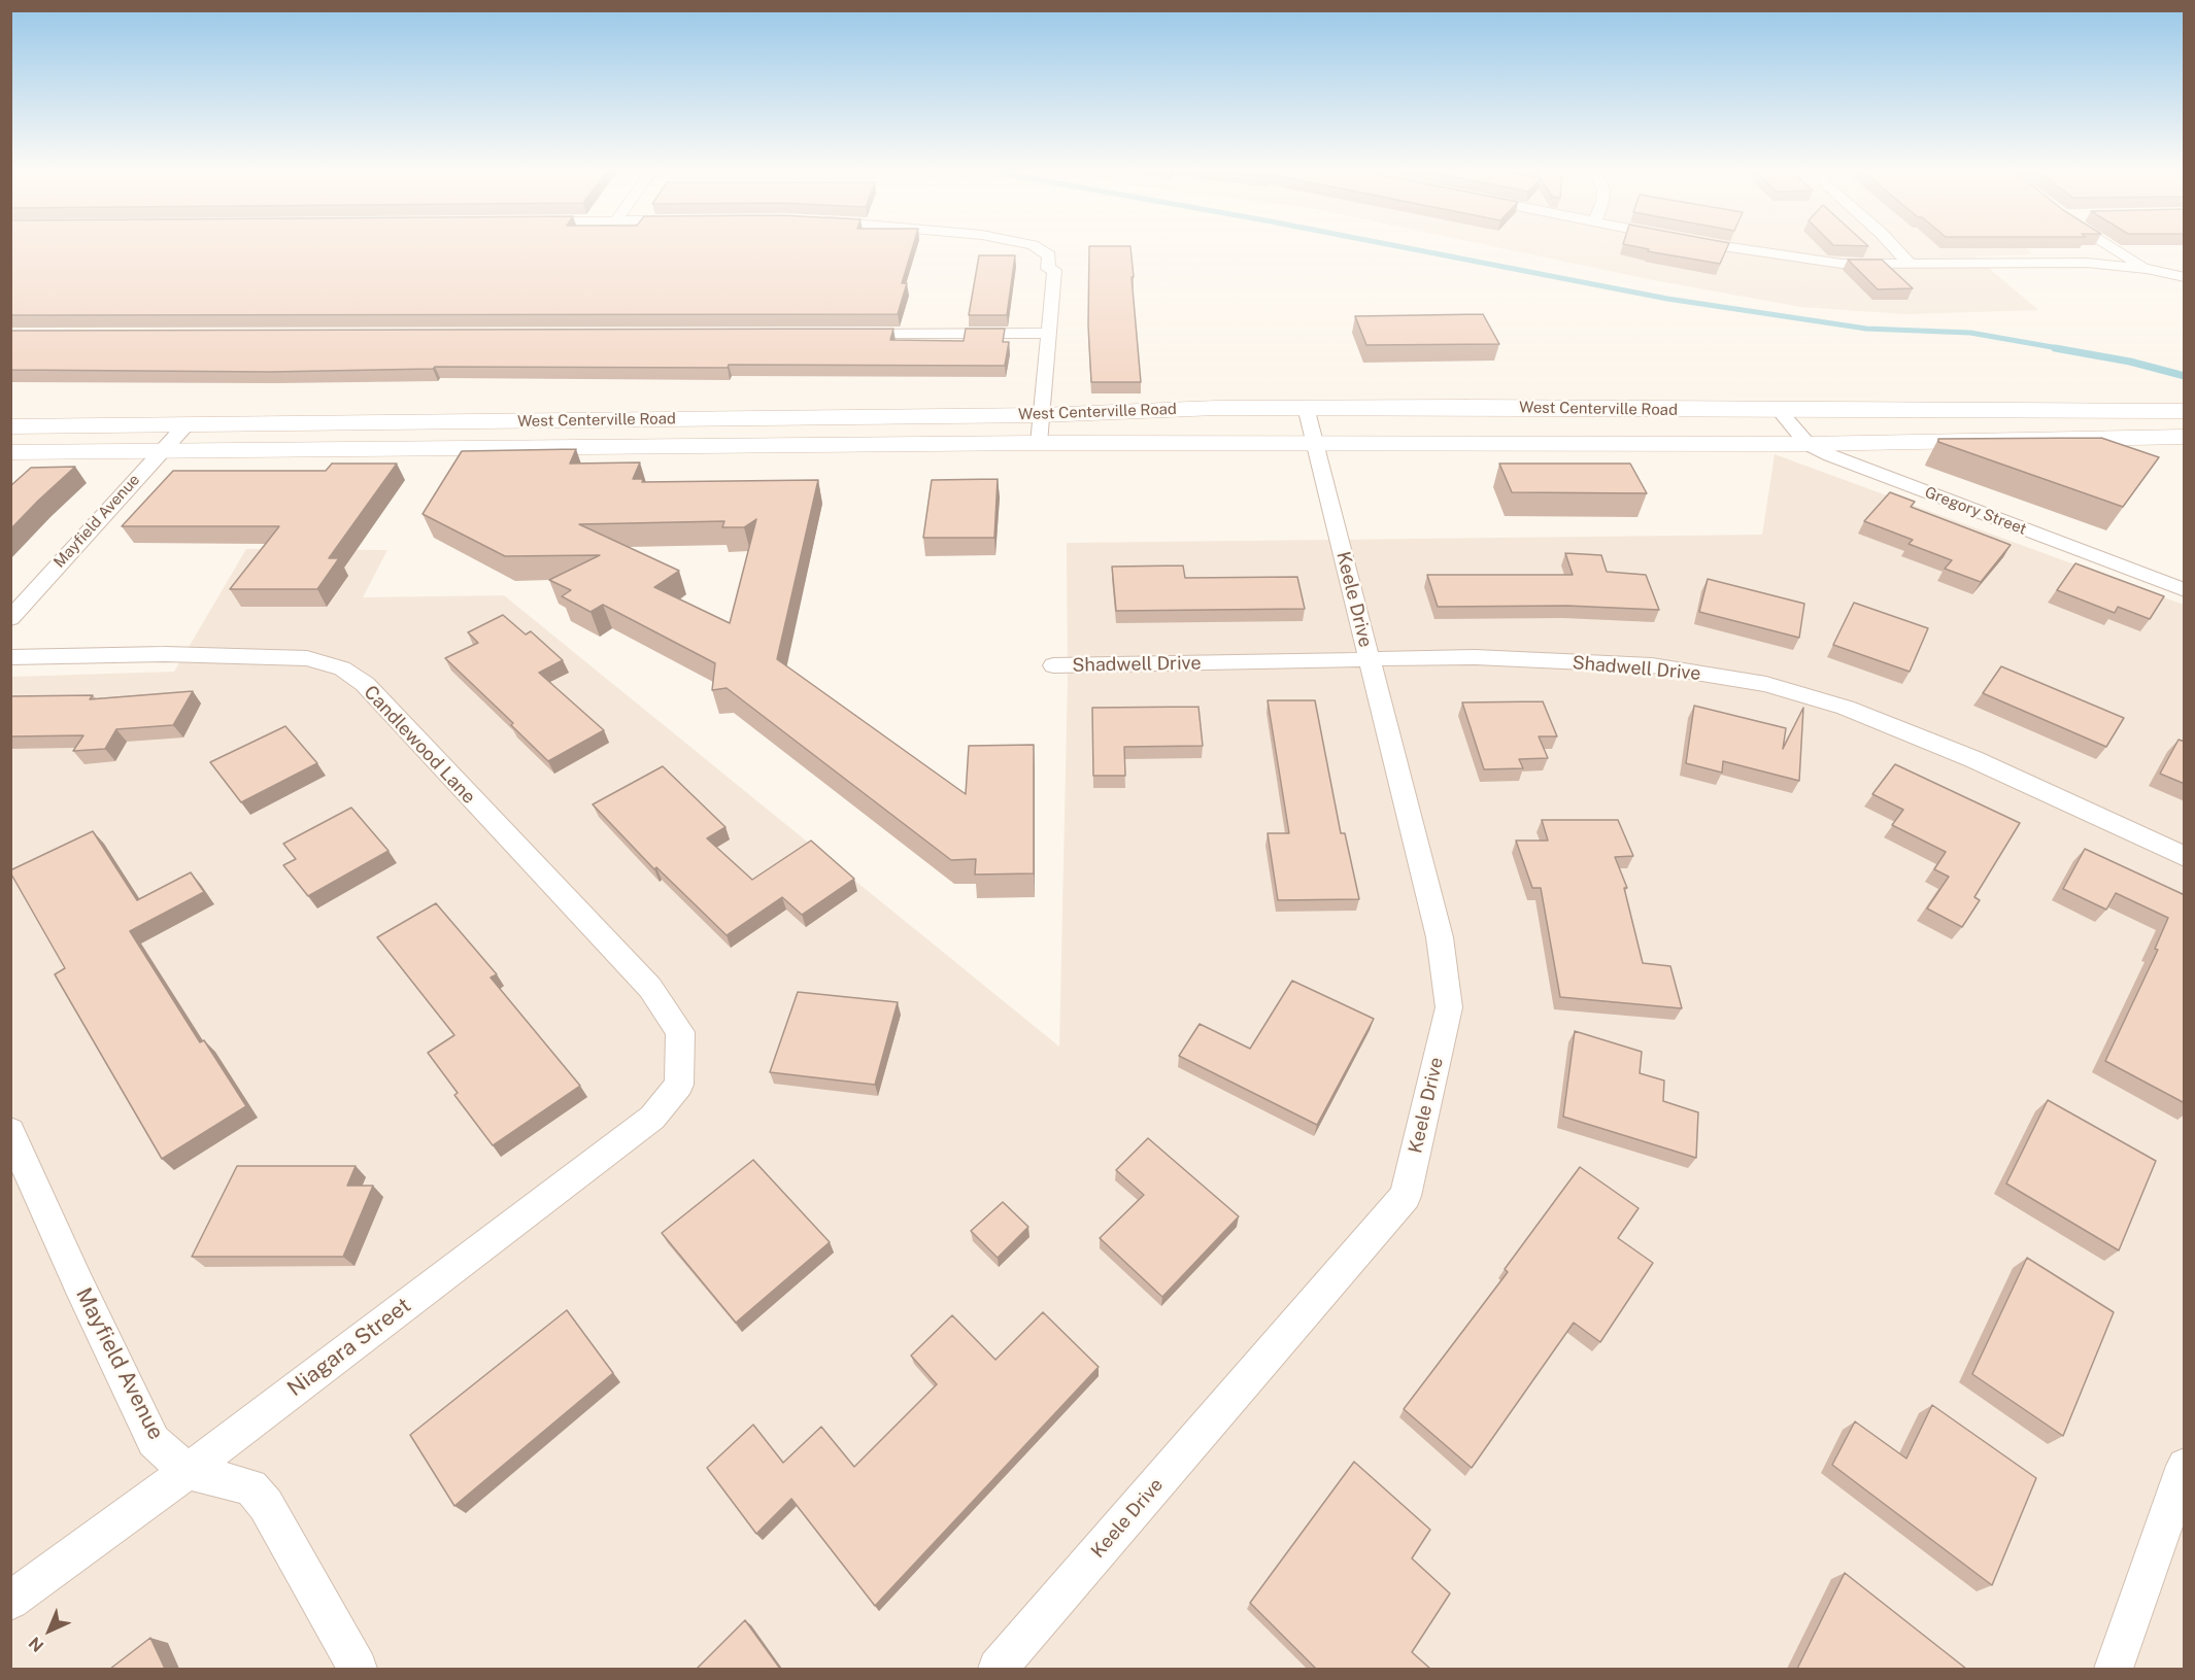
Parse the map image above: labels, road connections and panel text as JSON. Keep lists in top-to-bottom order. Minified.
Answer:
{"streets":{"main road":["West Centerville Road"],"street":["Gregory Street","Mayfield Avenue","Keele Drive","Shadwell Drive","Candlewood Lane","Niagara Street"]},"crossings":[["West Centerville Road","Gregory Street"],["West Centerville Road","Mayfield Avenue"],["West Centerville Road","Keele Drive"],["Mayfield Avenue","Niagara Street"],["Keele Drive","Shadwell Drive"],["Candlewood Lane","Niagara Street"]],"north":"bottom left"}
